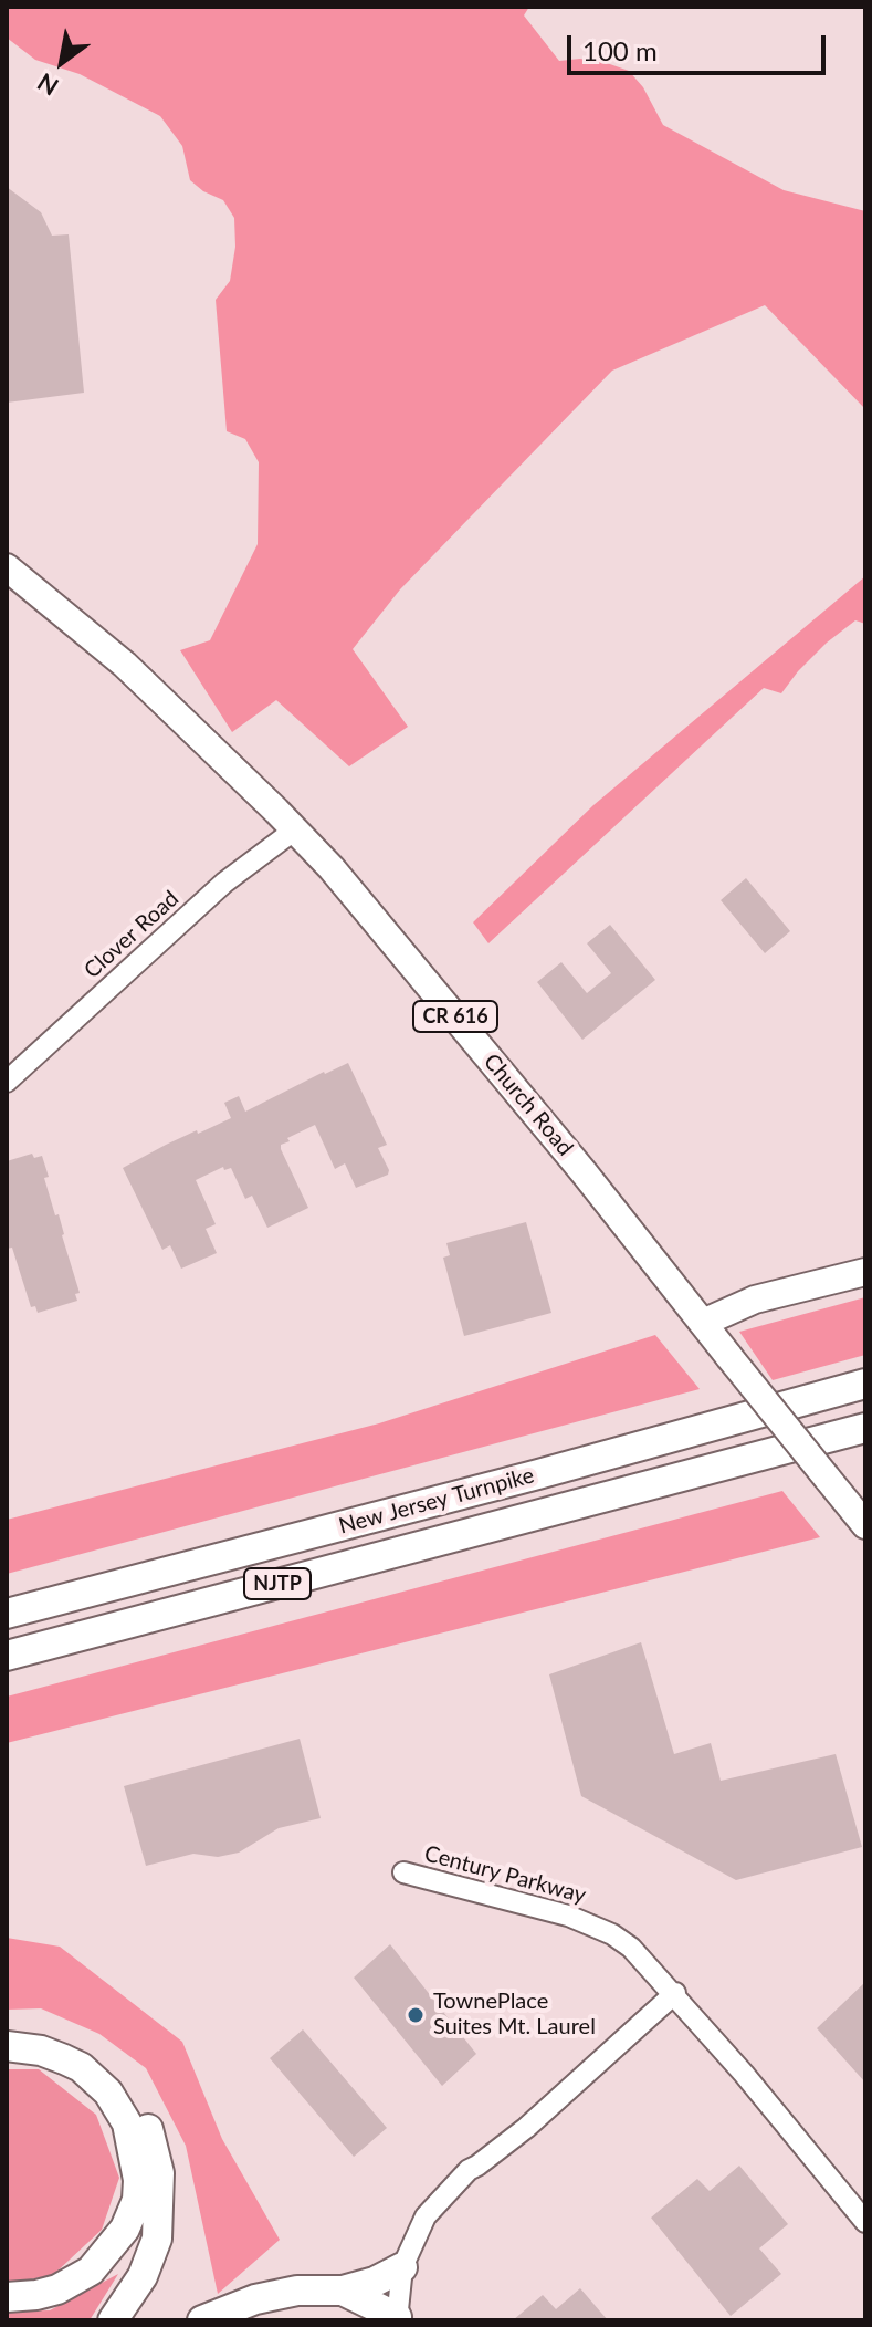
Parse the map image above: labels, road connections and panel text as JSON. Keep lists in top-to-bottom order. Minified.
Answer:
{"streets":{"highway":["New Jersey Turnpike","NJTP"],"main road":["CR 616","Church Road"],"street":["Clover Road","Century Parkway"]},"crossings":[["Clover Road","Church Road"]],"places":["TownePlace Suites Mt. Laurel"],"scale_bar":"100 m","north":"bottom left"}
